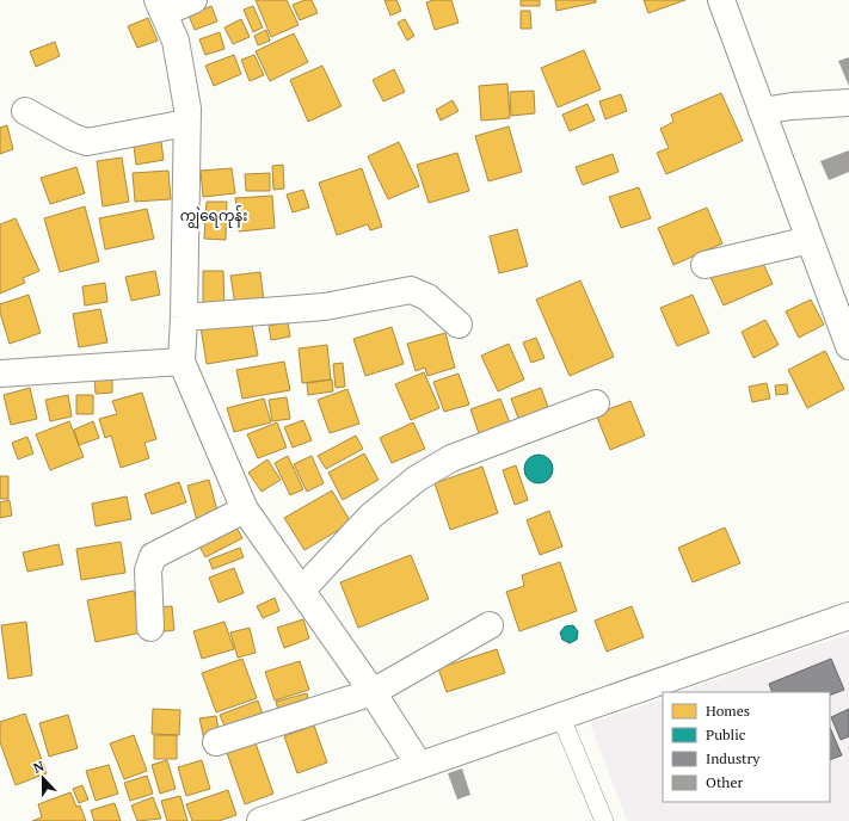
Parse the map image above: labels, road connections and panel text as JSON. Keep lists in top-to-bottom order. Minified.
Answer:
{"districts":["ကျွဲရေကုန်း"],"legend":["Homes","Public","Industry","Other"],"north":"top"}
